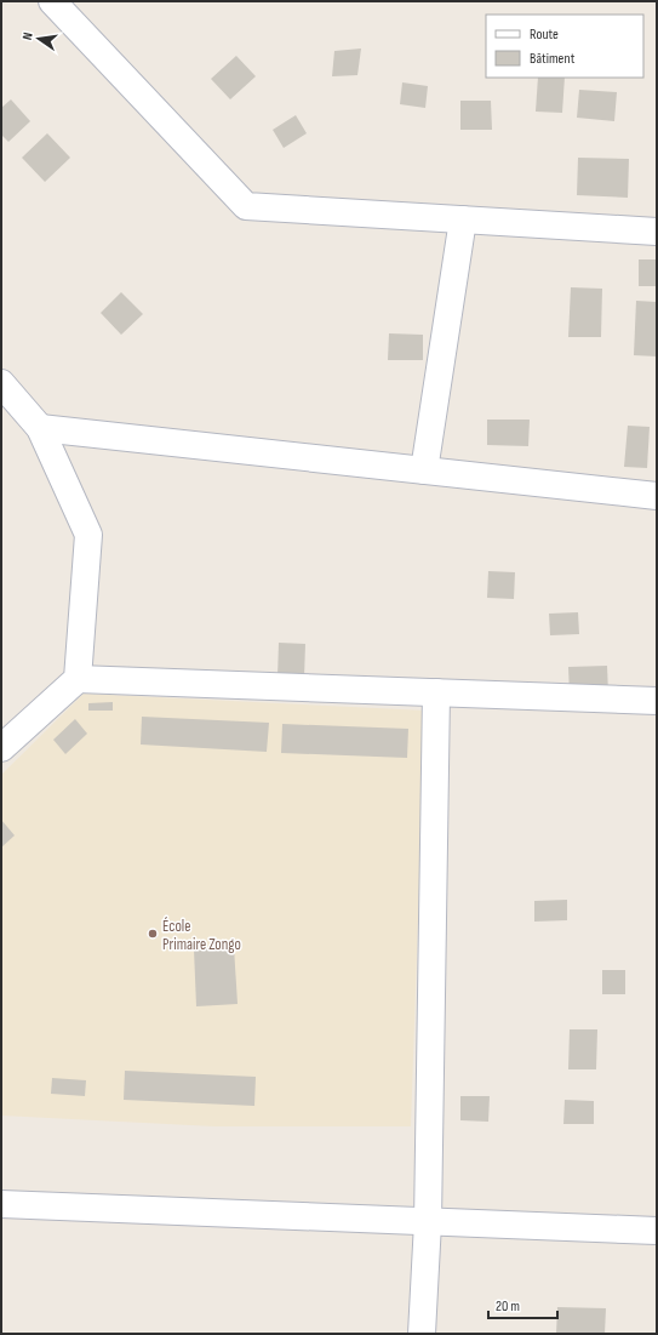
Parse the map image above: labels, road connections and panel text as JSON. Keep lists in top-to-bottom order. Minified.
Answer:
{"places":["École Primaire Zongo"],"legend":["Route","Bâtiment"],"scale_bar":"20 m","north":"left"}
